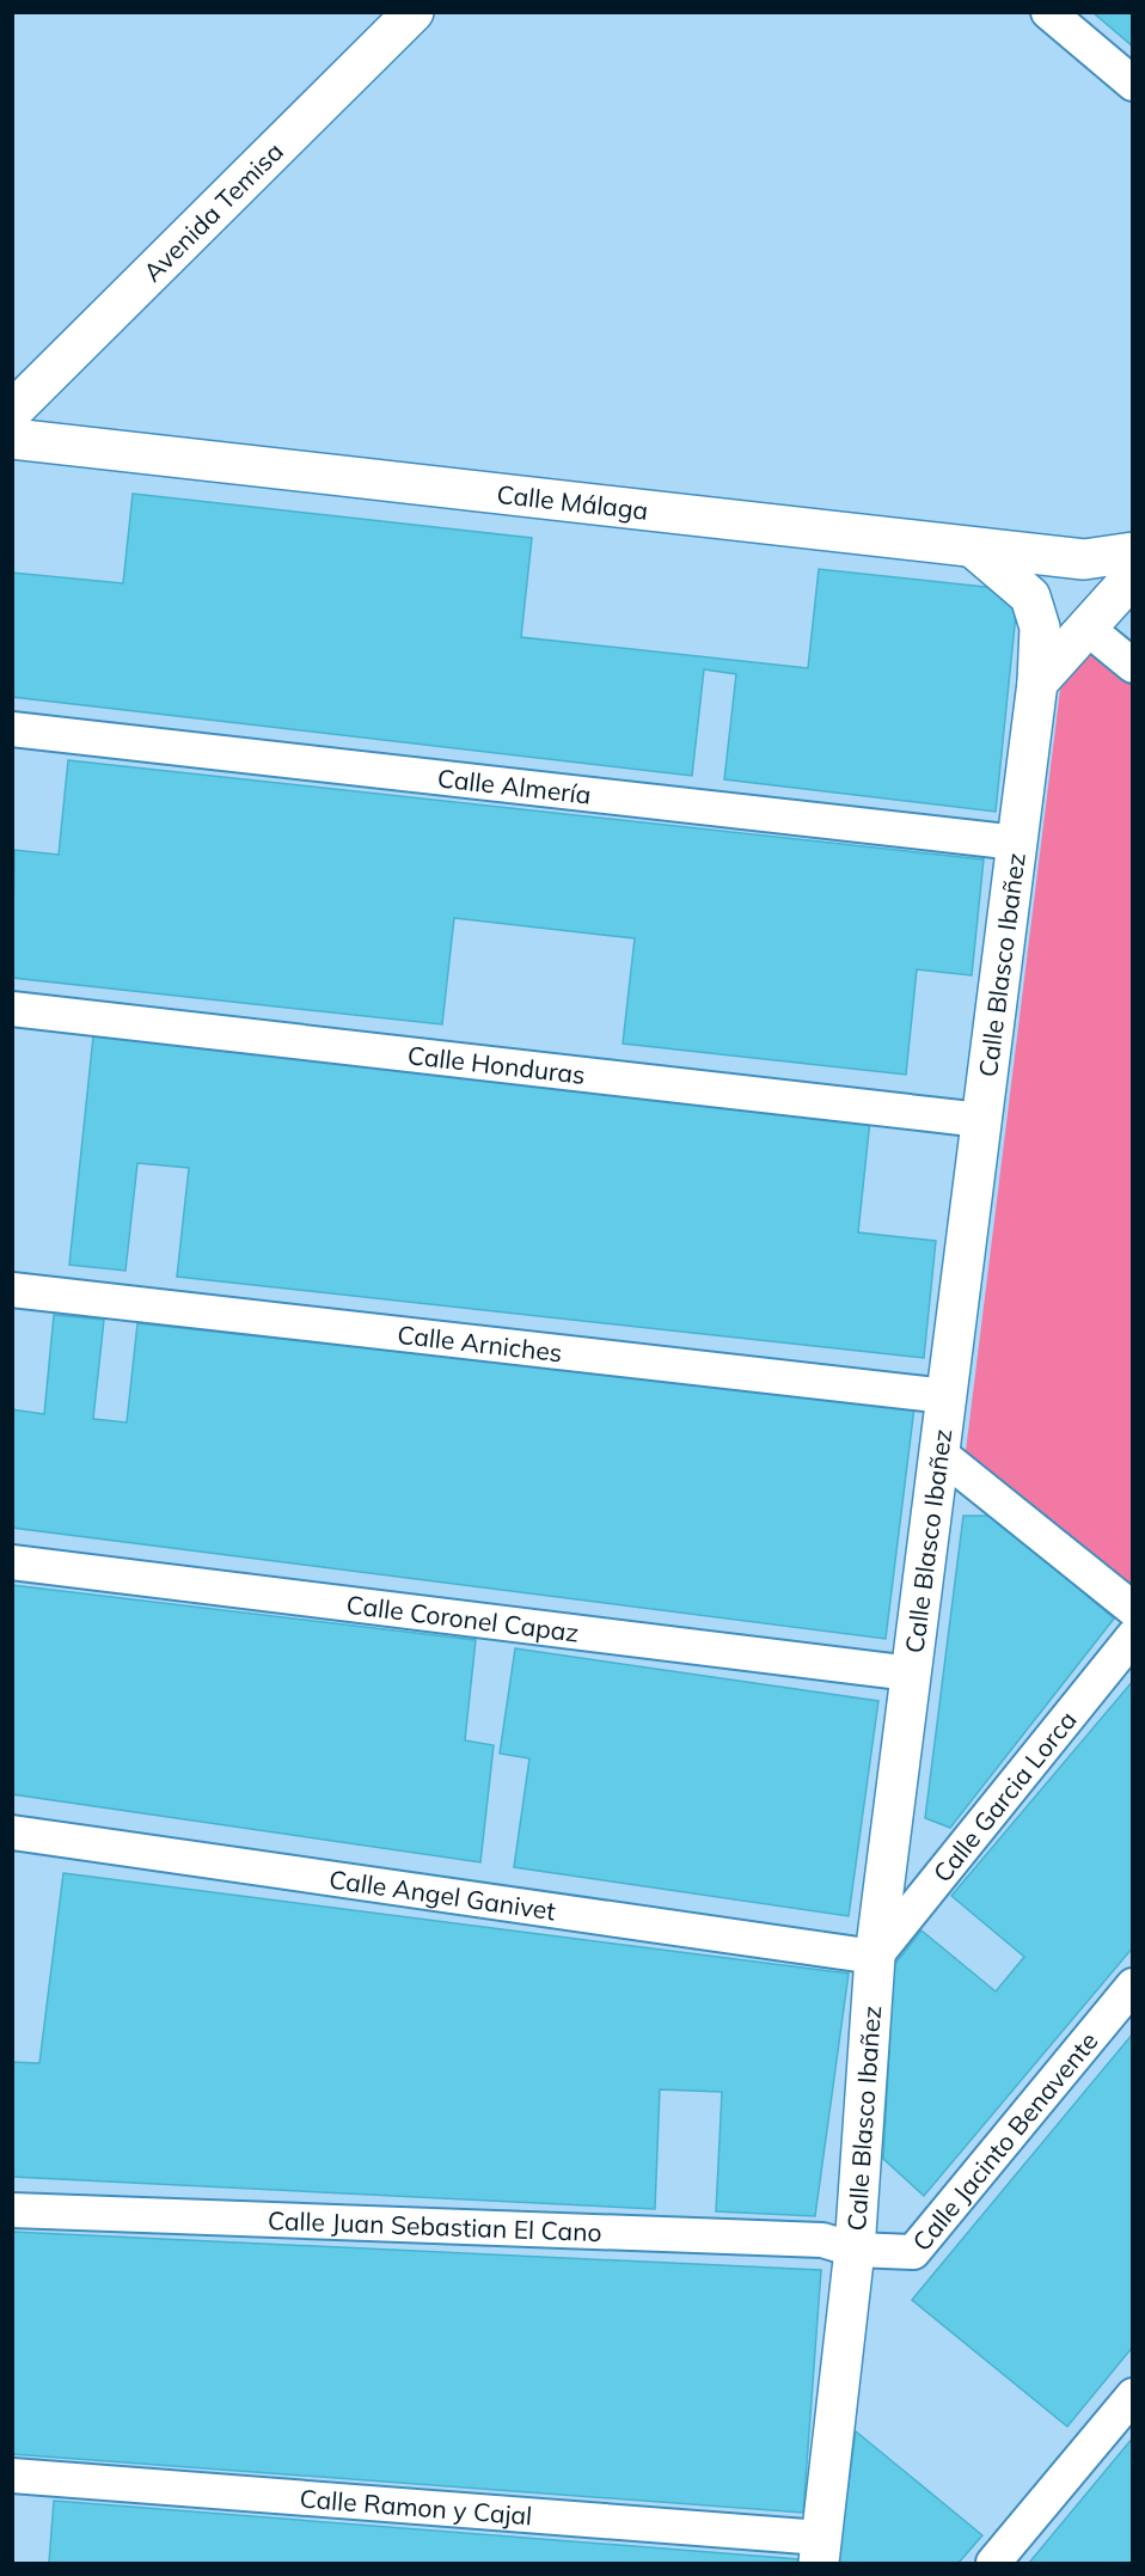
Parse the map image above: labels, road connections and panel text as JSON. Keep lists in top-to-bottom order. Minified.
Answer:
{"streets":{"street":["Avenida Temisa","Calle Málaga","Calle Almería","Calle Blasco Ibañez","Calle Honduras","Calle Arniches","Calle Coronel Capaz","Calle Garcia Lorca","Calle Angel Ganivet","Calle Jacinto Benavente","Calle Juan Sebastian El Cano","Calle Ramon y Cajal"]},"crossings":[["Calle Málaga","Calle Blasco Ibañez"],["Calle Almería","Calle Blasco Ibañez"],["Calle Blasco Ibañez","Calle Honduras"],["Calle Blasco Ibañez","Calle Arniches"],["Calle Blasco Ibañez","Calle Coronel Capaz"],["Calle Blasco Ibañez","Calle Garcia Lorca"],["Calle Blasco Ibañez","Calle Angel Ganivet"],["Calle Blasco Ibañez","Calle Jacinto Benavente"],["Calle Blasco Ibañez","Calle Juan Sebastian El Cano"],["Calle Blasco Ibañez","Calle Ramon y Cajal"],["Calle Garcia Lorca","Calle Angel Ganivet"],["Calle Jacinto Benavente","Calle Juan Sebastian El Cano"]]}
